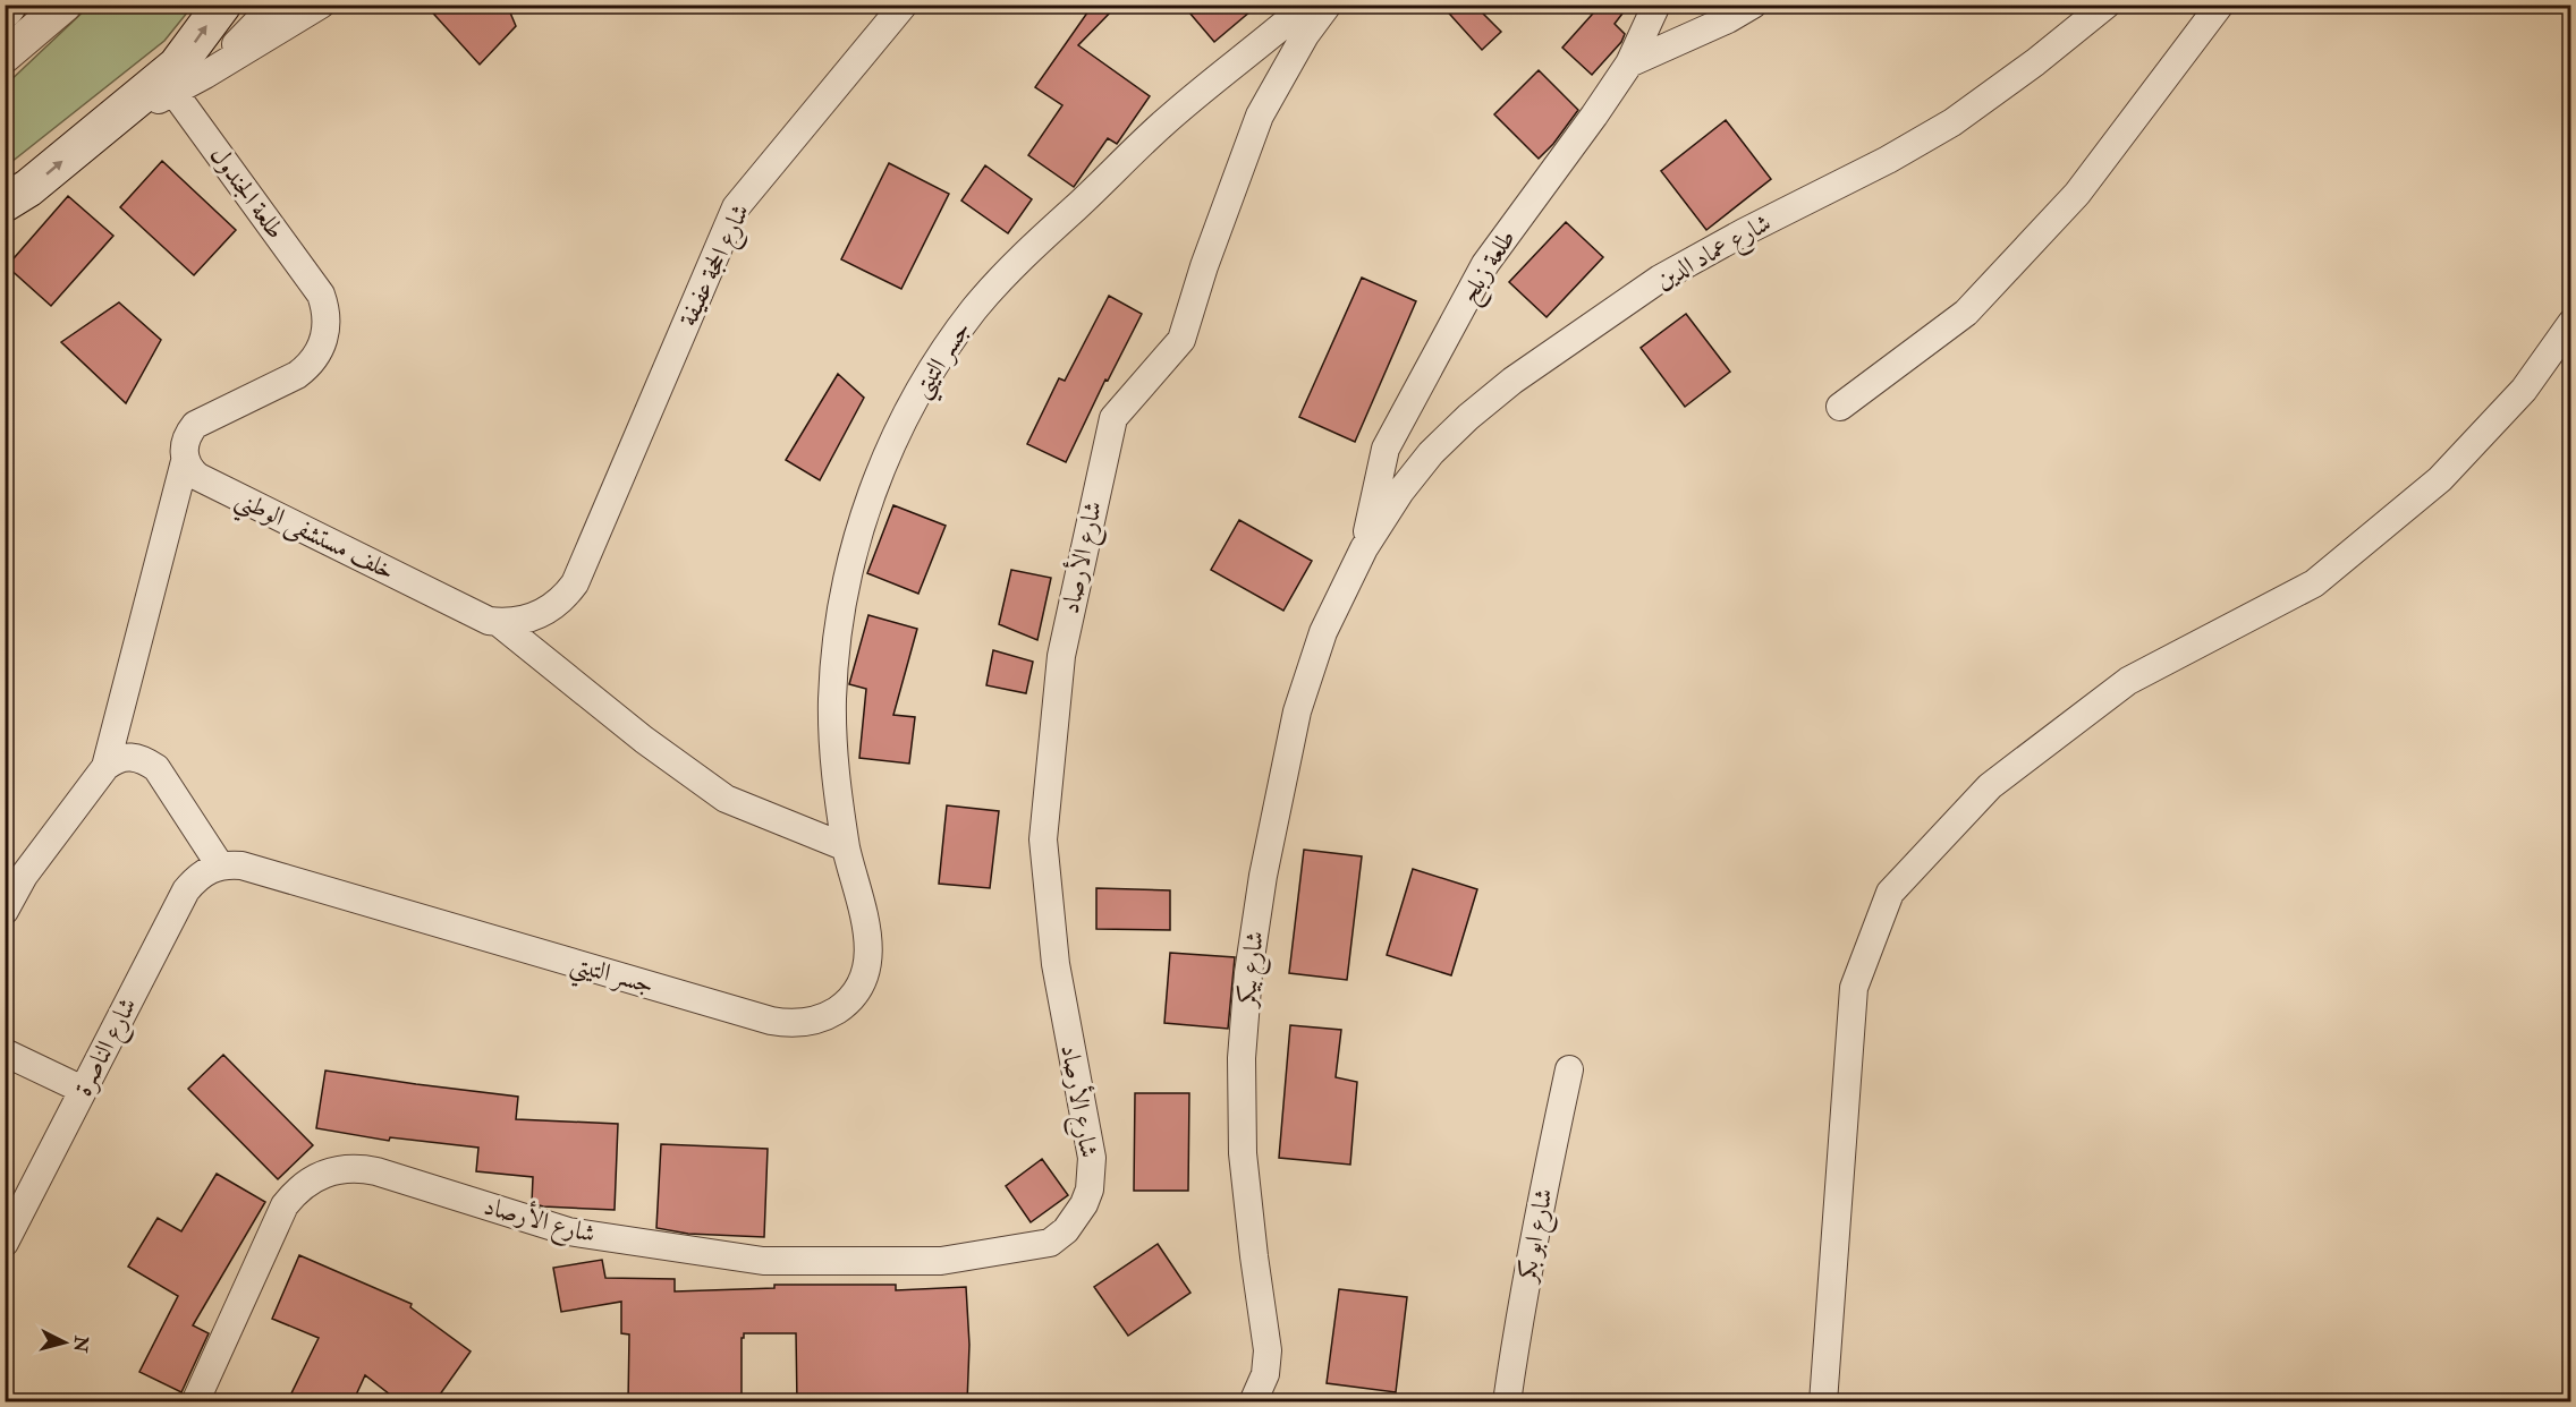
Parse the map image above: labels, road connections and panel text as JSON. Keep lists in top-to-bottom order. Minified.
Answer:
{"streets":{"street":["طلعة الجندول","شارع عماد الدين","شارع الحجة عفيفة","طلعة زبلح","جسر التيتي","خلف مستشفى الوطني","شارع الأرصاد","شارع بيكر","شارع الناصرة","شارع ابو بكر"]},"crossings":[["طلعة الجندول","خلف مستشفى الوطني"],["شارع عماد الدين","طلعة زبلح"],["شارع عماد الدين","شارع بيكر"],["شارع الحجة عفيفة","خلف مستشفى الوطني"],["طلعة زبلح","شارع بيكر"],["جسر التيتي","شارع الناصرة"]],"north":"right"}
